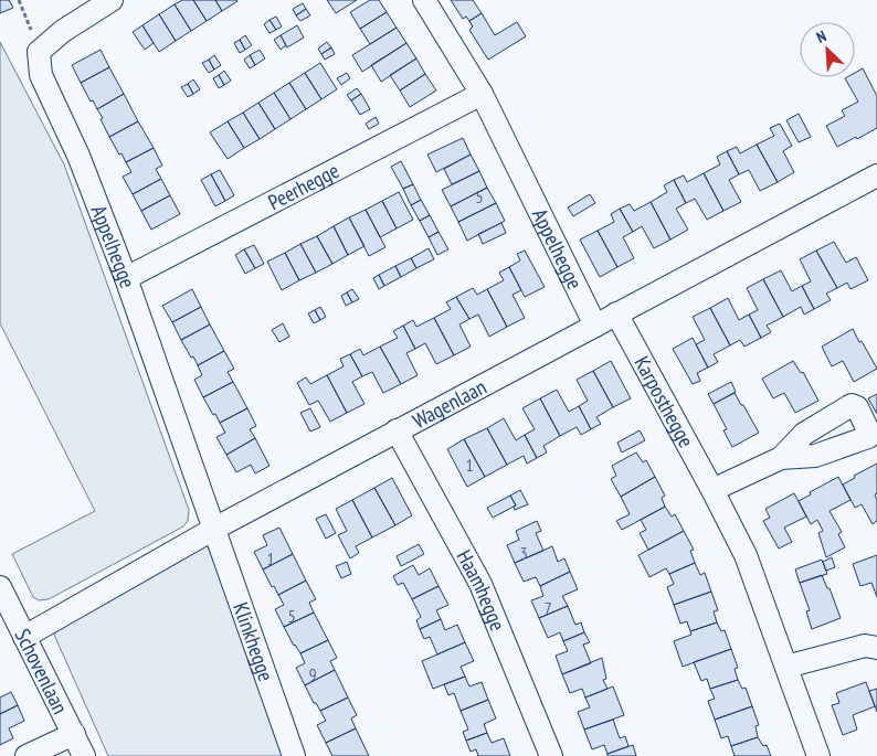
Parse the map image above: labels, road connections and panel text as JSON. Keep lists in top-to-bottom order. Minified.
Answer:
{"streets":{"street":["Peerhegge","Appelhegge","Karposthegge","Wagenlaan","Haamhegge","Klinkhegge","Schovenlaan"]},"crossings":[["Peerhegge","Appelhegge"],["Appelhegge","Wagenlaan"],["Appelhegge","Klinkhegge"],["Karposthegge","Wagenlaan"],["Wagenlaan","Haamhegge"],["Wagenlaan","Klinkhegge"],["Wagenlaan","Schovenlaan"]],"house_numbers":["5","1","3","1","7","5","9"],"north":"top left"}
